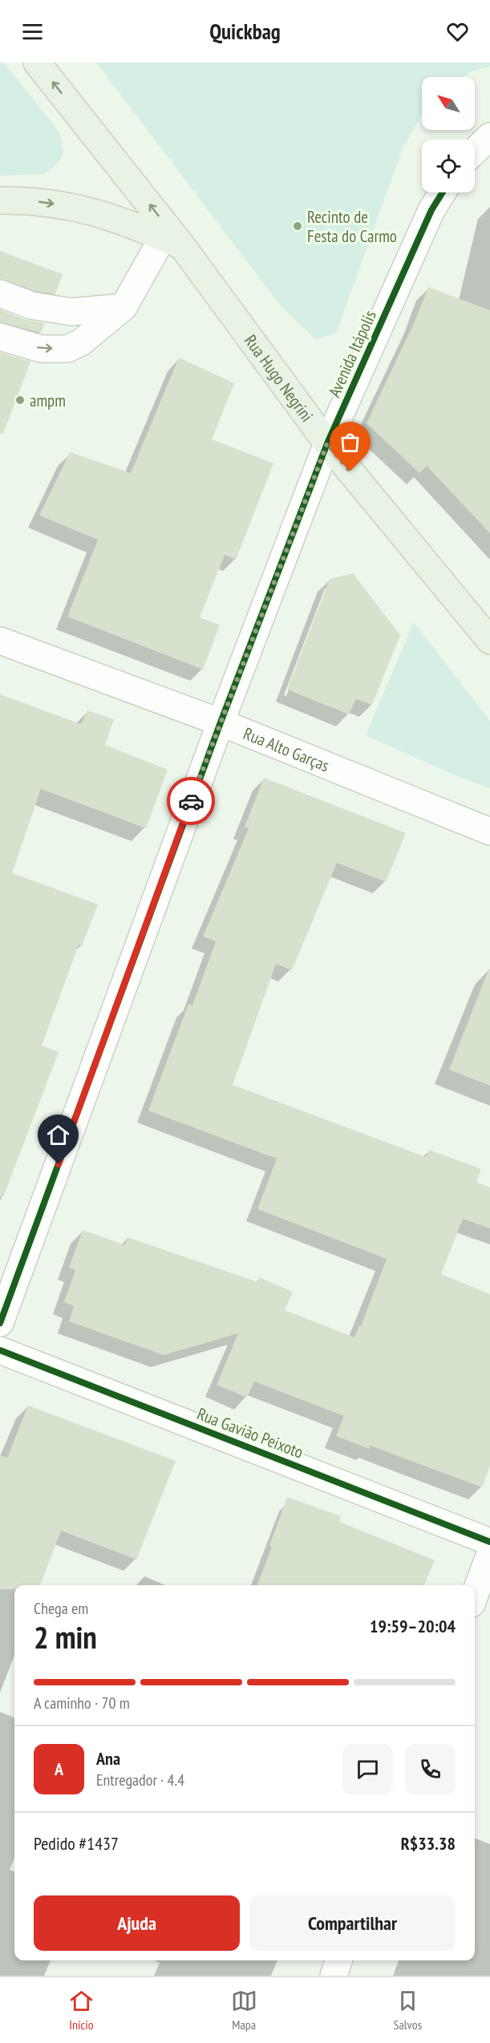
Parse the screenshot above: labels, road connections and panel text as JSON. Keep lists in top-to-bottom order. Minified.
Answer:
{"streets":{"main road":["Rua Hugo Negrini"],"street":["Avenida Itápolis","Rua Alto Garças","Rua Gavião Peixoto"]},"crossings":[["Avenida Itápolis","Rua Hugo Negrini"],["Avenida Itápolis","Rua Alto Garças"]],"places":["Recinto de Festa do Carmo","ampm"],"north":"top left","page":{"header":"Quickbag","heading":["2 min","Chega em","19:59–20:04"],"panel":["Ana","Entregador · 4.4","Pedido #1437","R$33.38"],"bar":"A caminho · 70 m","round":"A","buttons":["Ajuda","Compartilhar"],"tabs":["Início","Mapa","Salvos"]}}
